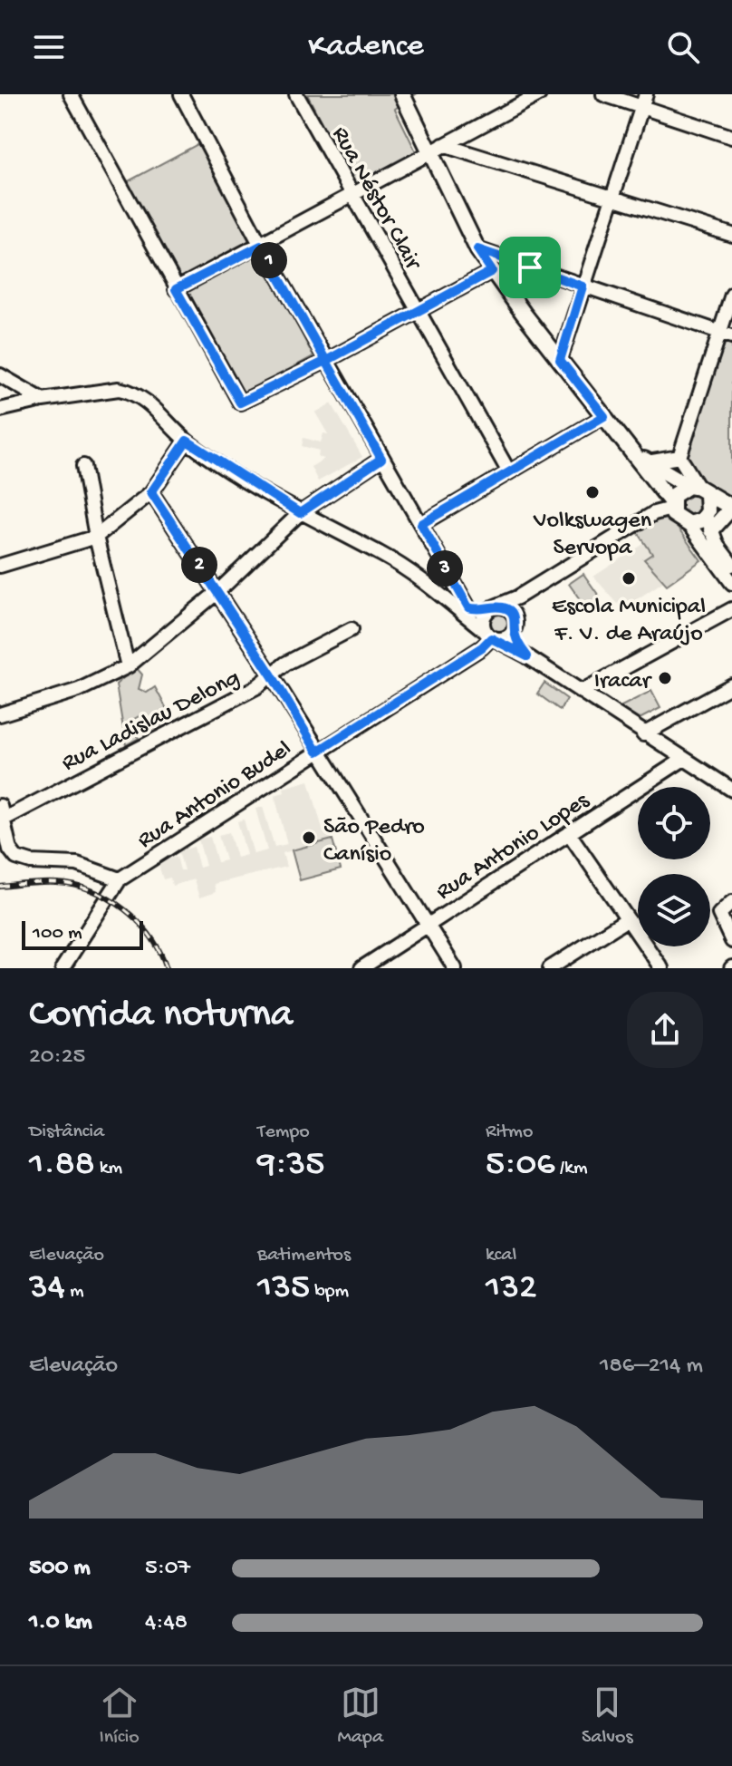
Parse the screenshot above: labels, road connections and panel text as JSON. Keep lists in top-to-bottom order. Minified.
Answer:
{"streets":{"street":["Rua Néstor Clair","Rua Ladislau Delong","Rua Antonio Budel","Rua Antonio Lopes"]},"places":["Volkswagen Servopa","Escola Municipal F. V. de Araújo","Iracar","São Pedro Canísio"],"scale_bar":"100 m","page":{"header":"Kadence","pins":["1","2","3"],"scale":"100 m","heading":["Corrida noturna","20:25"],"stats":[["Distância","1.88 km"],["Tempo","9:35"],["Ritmo","5:06 /km"],["Elevação","34 m"],["Batimentos","135 bpm"],["kcal","132"]],"chart":["Elevação","186–214 m"],"list":[{"name":"500 m","note":"5:07"},{"name":"1.0 km","note":"4:48"}],"tabs":["Início","Mapa","Salvos"]}}
